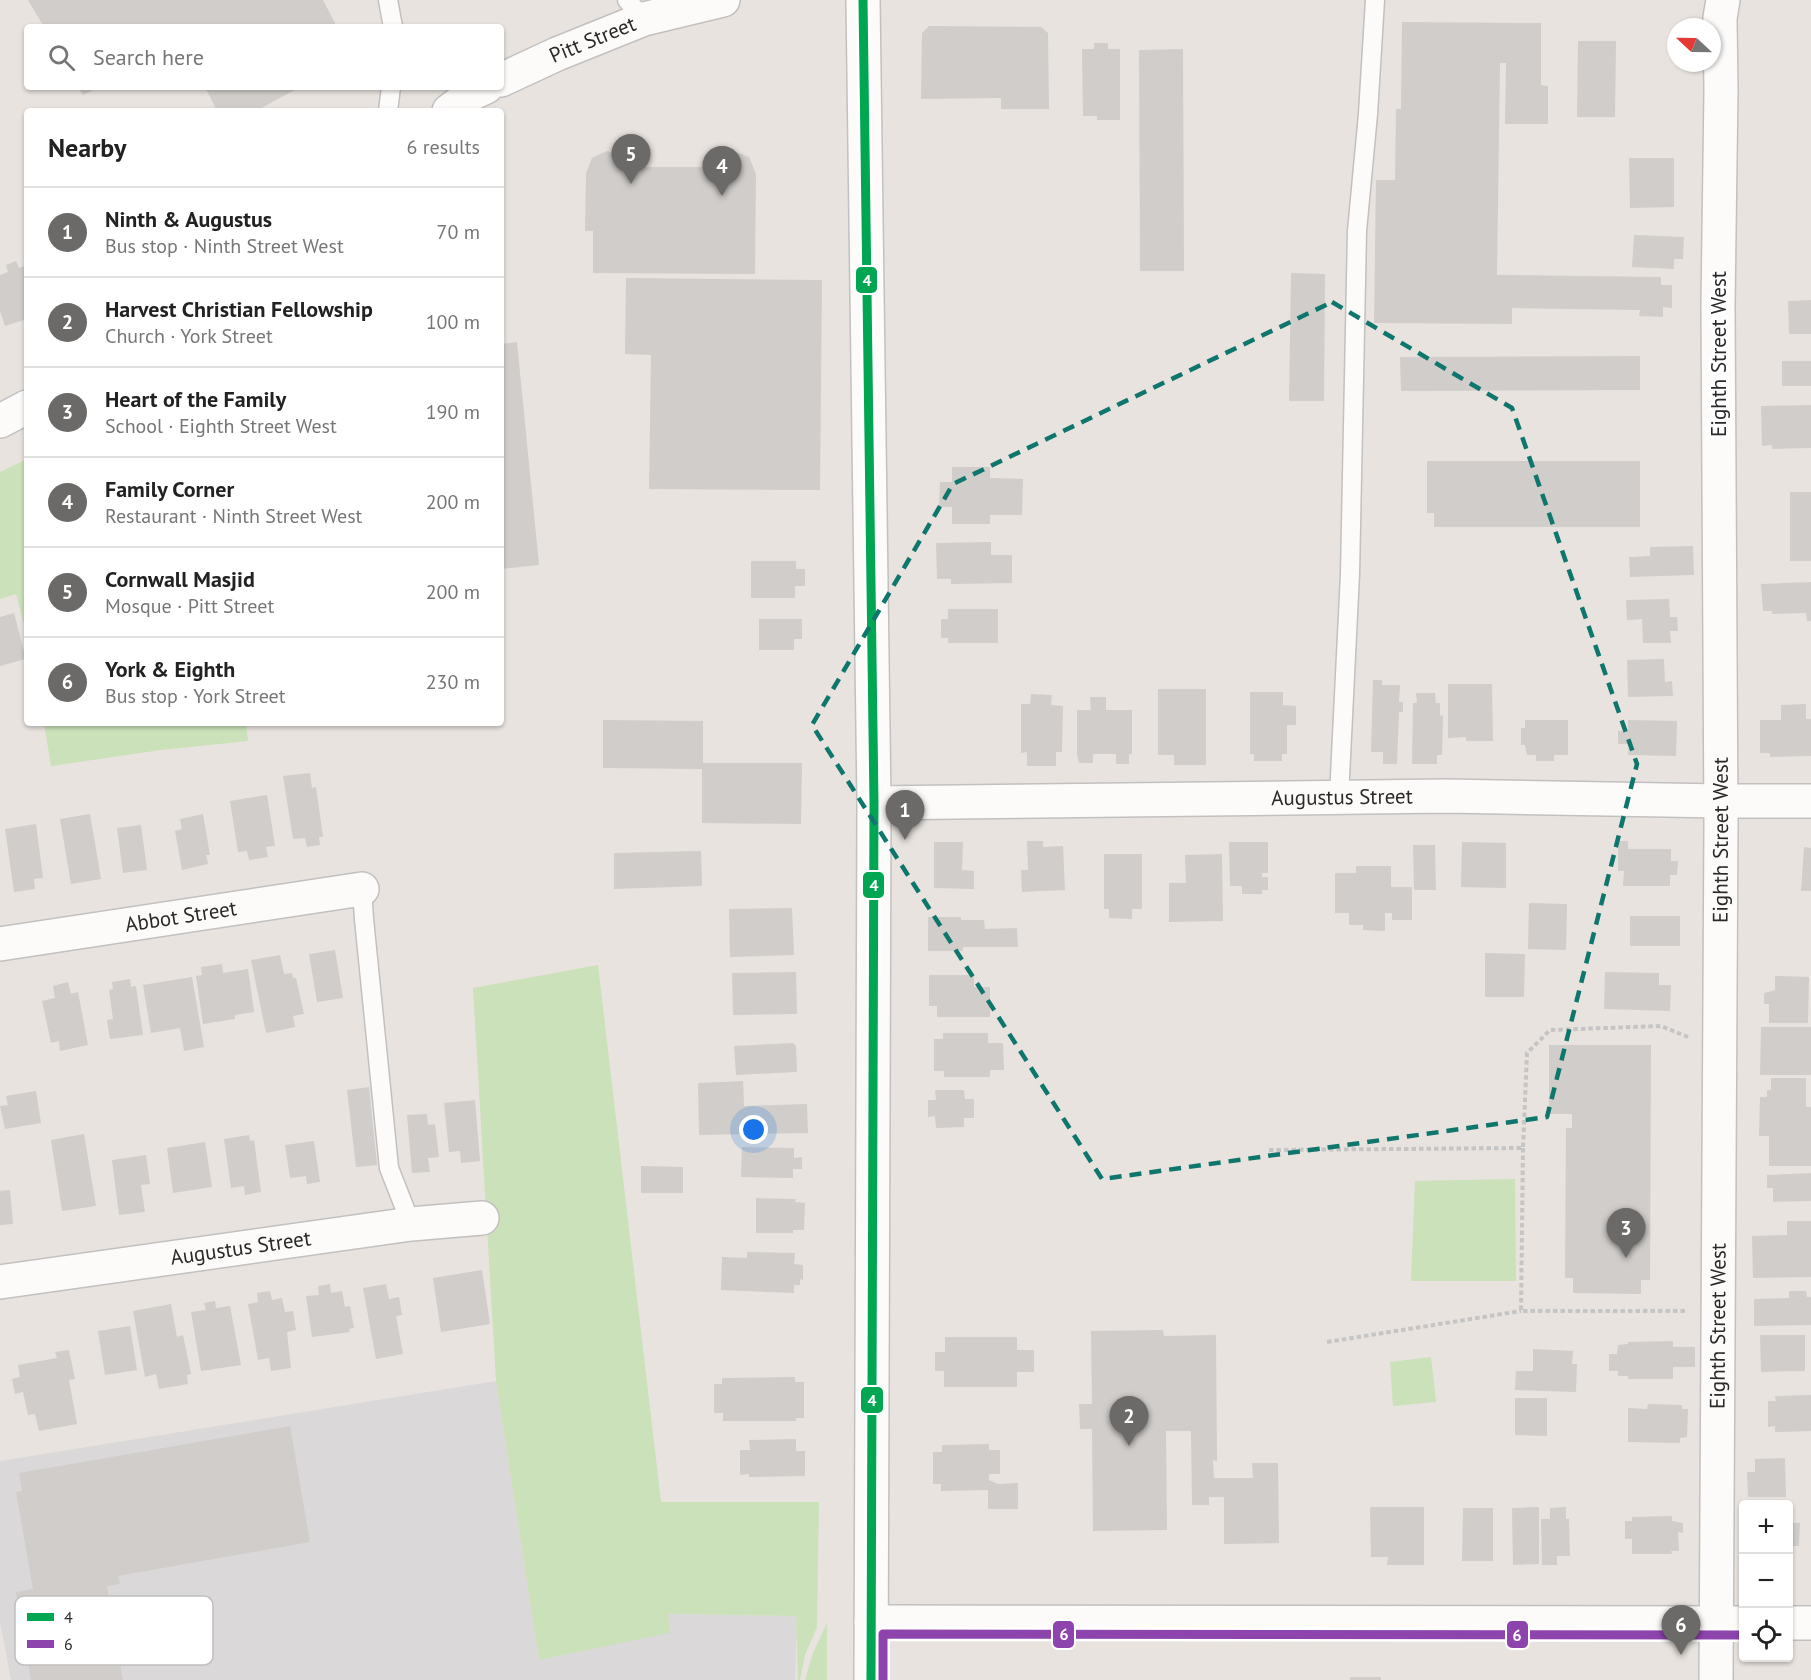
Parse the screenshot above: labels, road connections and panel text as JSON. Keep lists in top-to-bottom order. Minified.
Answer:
{"streets":{"street":["Pitt Street","Eighth Street West","Augustus Street","Abbot Street"]},"crossings":[["Eighth Street West","Augustus Street"]],"lines":["transit line 4","transit line 6"],"legend":["4","6"],"north":"left","page":{"search":"Search here","heading":["Nearby","6 results"],"pins":["5","4","1","3","2","6"],"list":[{"mark":"1","name":"Ninth & Augustus","note":"Bus stop · Ninth Street West","value":"70 m"},{"mark":"2","name":"Harvest Christian Fellowship","note":"Church · York Street","value":"100 m"},{"mark":"3","name":"Heart of the Family","note":"School · Eighth Street West","value":"190 m"},{"mark":"4","name":"Family Corner","note":"Restaurant · Ninth Street West","value":"200 m"},{"mark":"5","name":"Cornwall Masjid","note":"Mosque · Pitt Street","value":"200 m"},{"mark":"6","name":"York & Eighth","note":"Bus stop · York Street","value":"230 m"}],"map_buttons":["+","−"]}}
